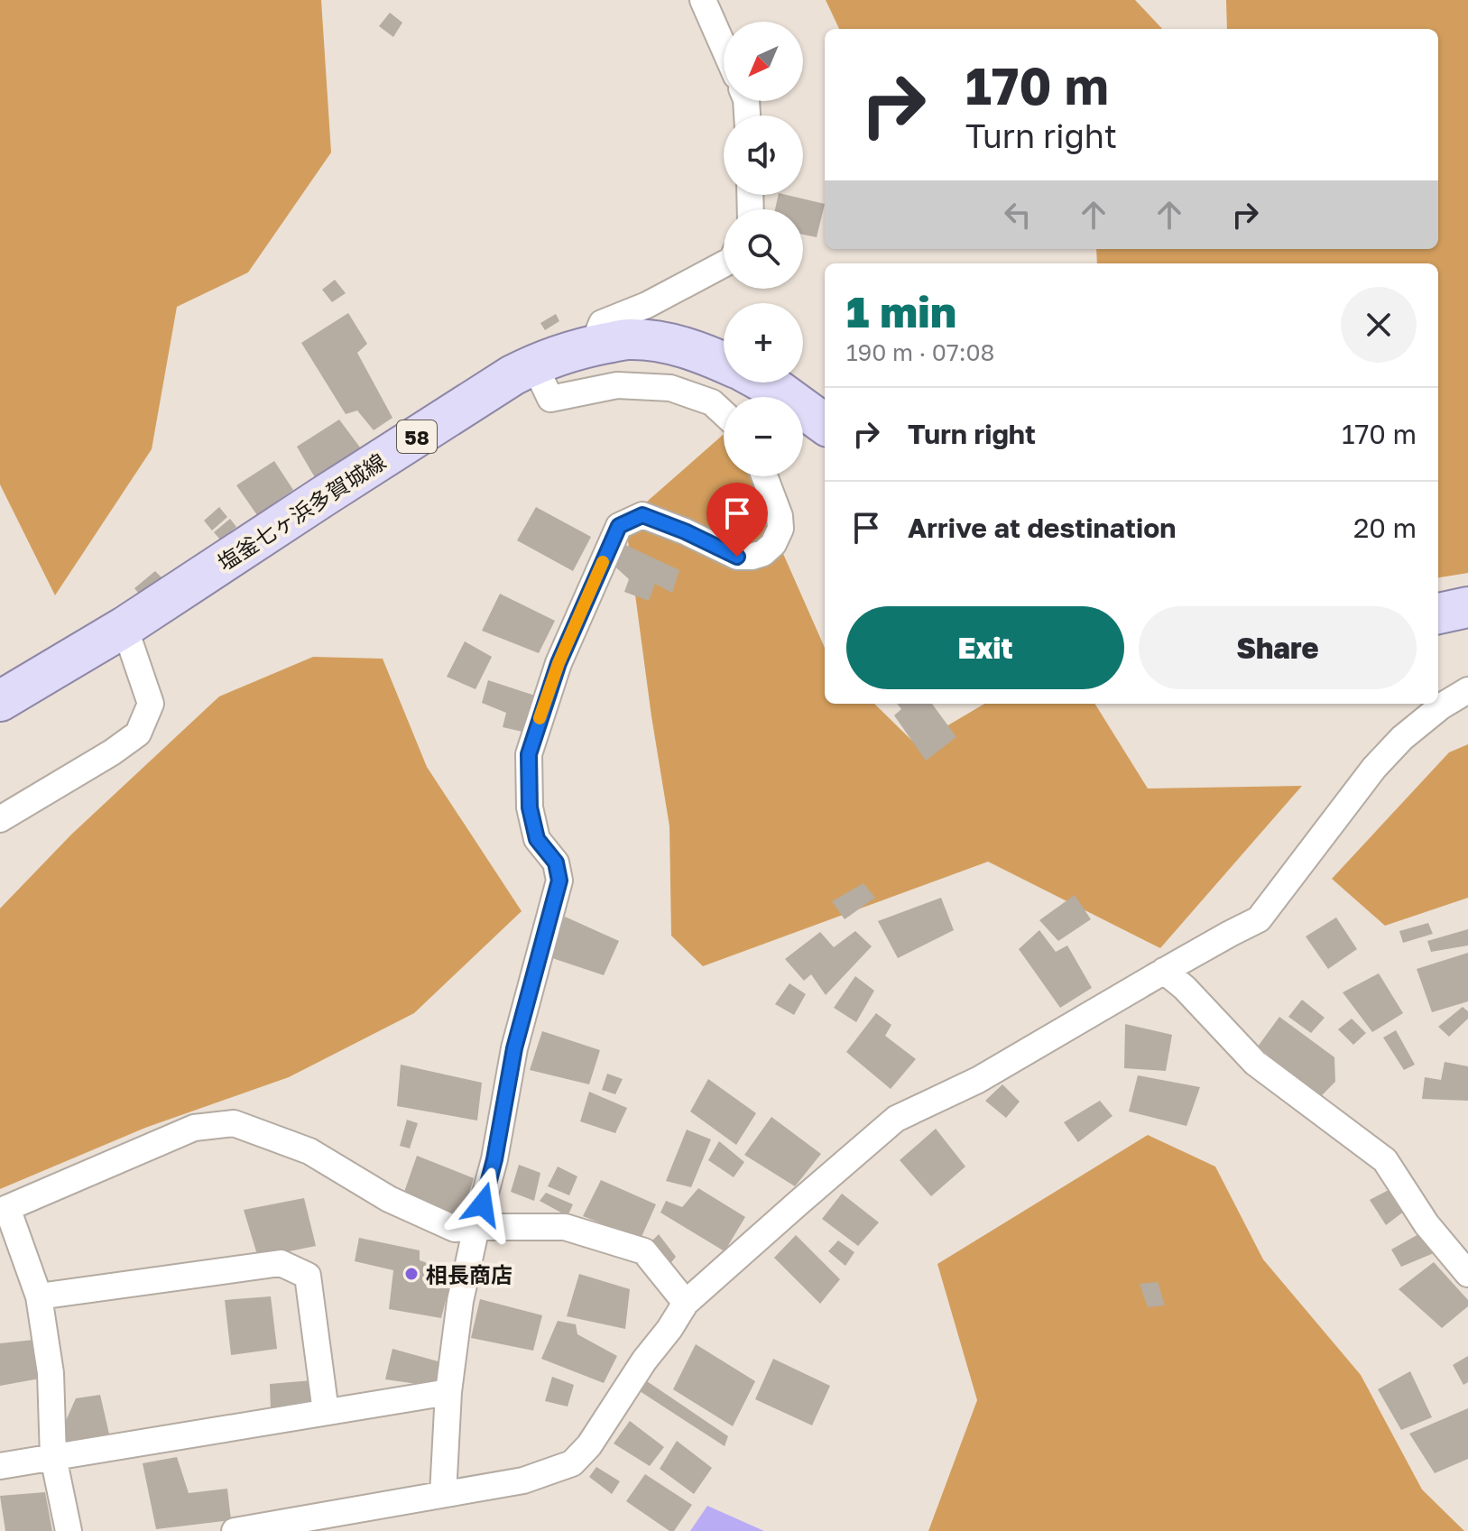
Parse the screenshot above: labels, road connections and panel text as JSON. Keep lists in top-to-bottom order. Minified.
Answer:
{"streets":{"main road":["58","塩釜七ヶ浜多賀城線"]},"places":["相長商店"],"north":"bottom left","page":{"map_buttons":["+","−"],"turn":["170 m","Turn right"],"heading":["1 min","190 m · 07:08"],"list":[{"name":"Turn right","value":"170 m"},{"name":"Arrive at destination","value":"20 m"}],"buttons":["Exit","Share"]}}
